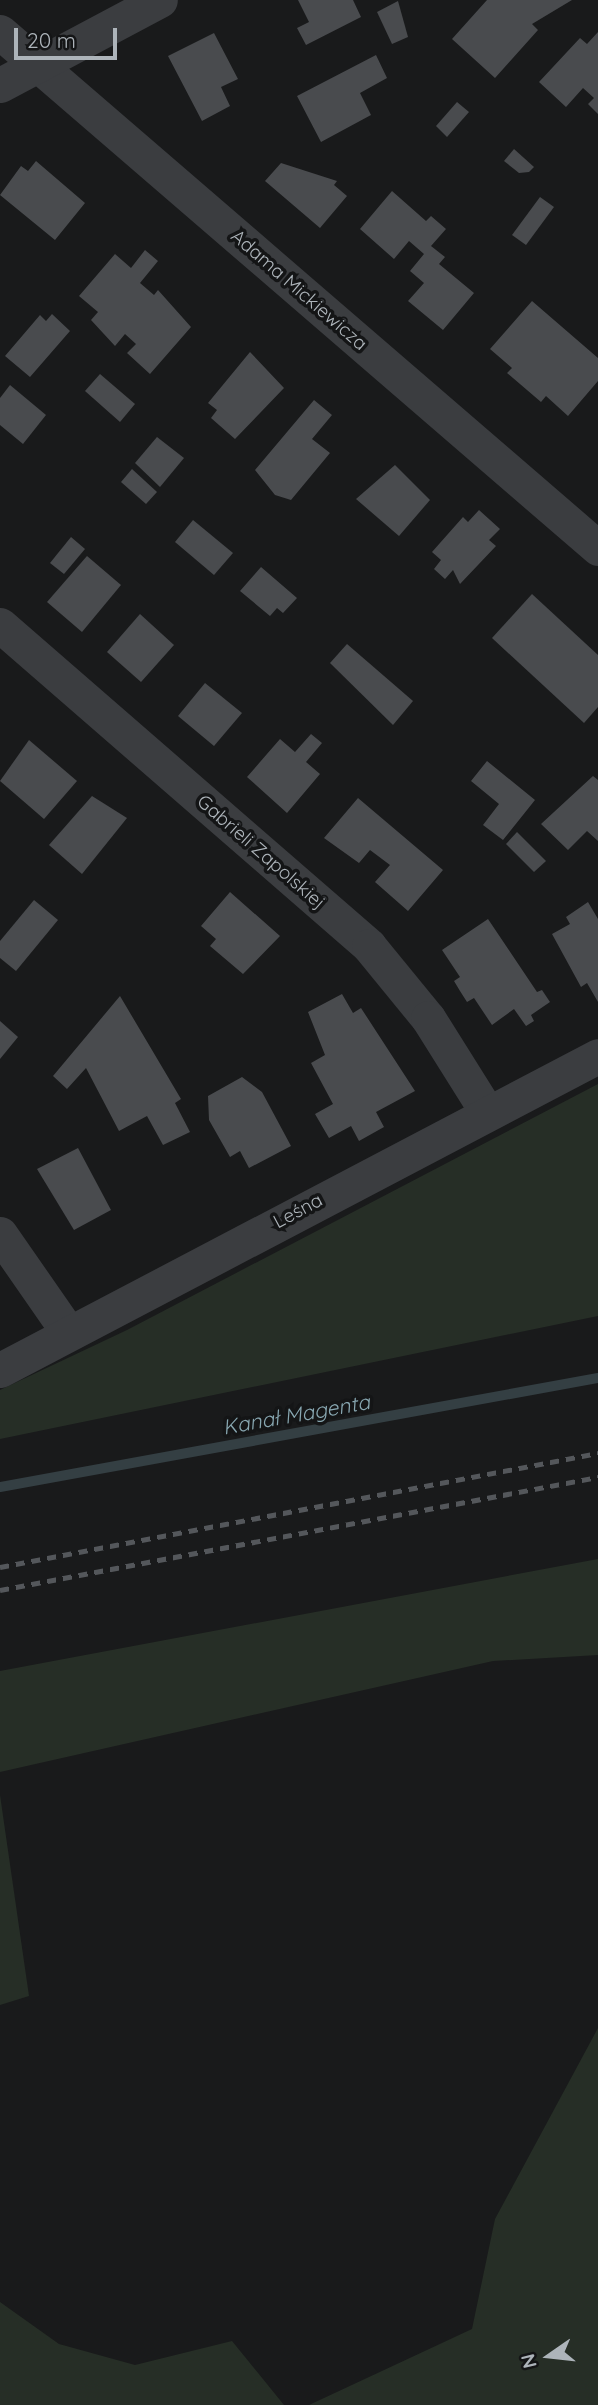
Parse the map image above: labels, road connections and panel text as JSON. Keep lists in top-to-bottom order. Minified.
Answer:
{"streets":{"street":["Adama Mickiewicza","Gabrieli Zapolskiej","Leśna"]},"crossings":[["Gabrieli Zapolskiej","Leśna"]],"water":["Kanał Magenta"],"scale_bar":"20 m","north":"left"}
